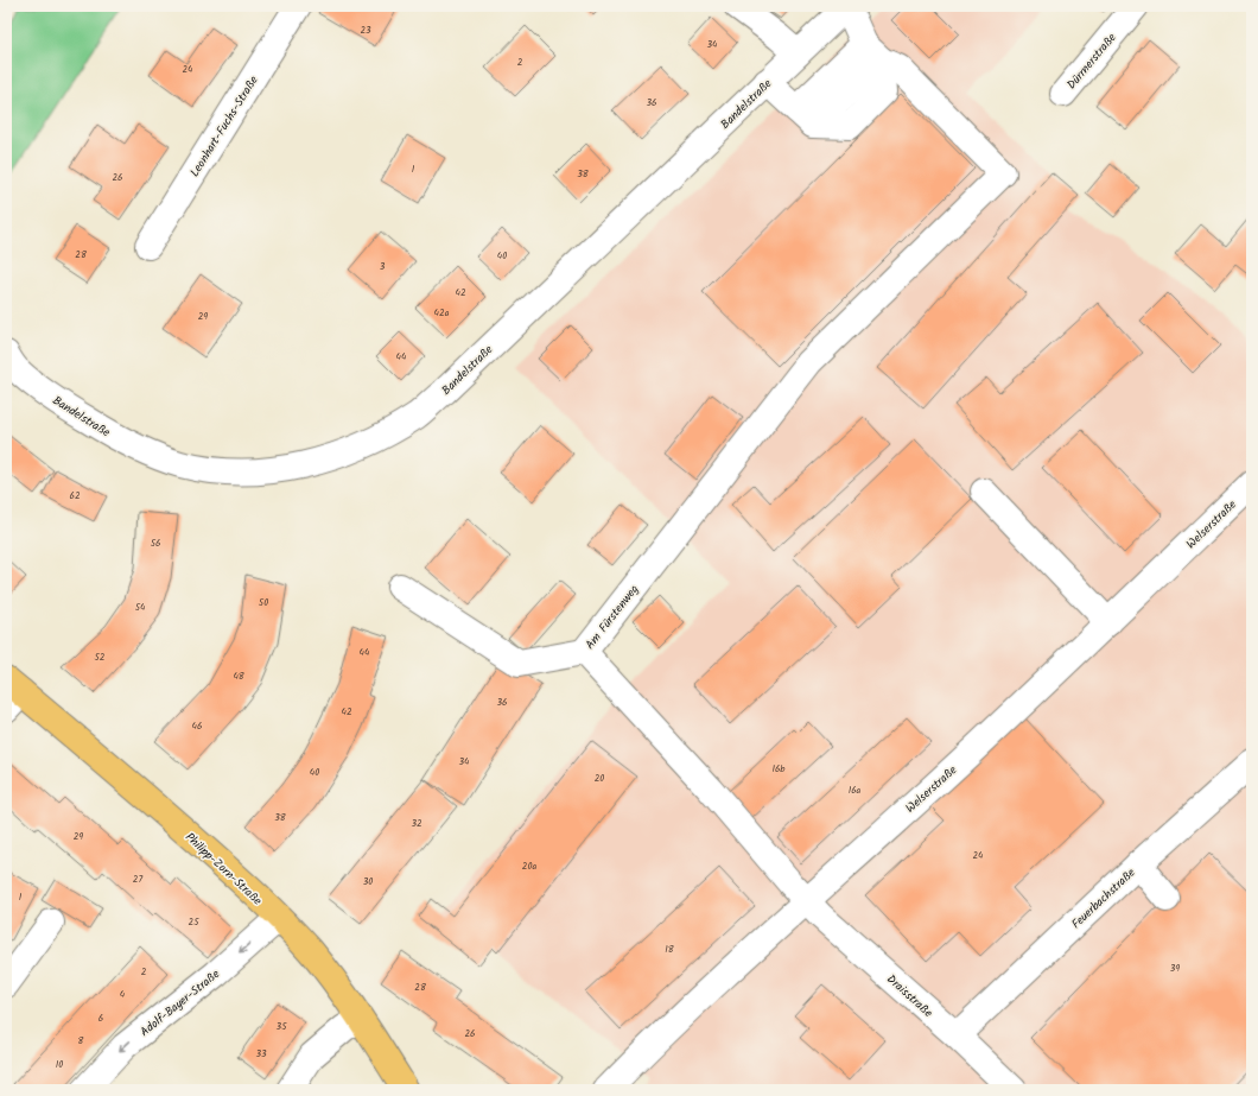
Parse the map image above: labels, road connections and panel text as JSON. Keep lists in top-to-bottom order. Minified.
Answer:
{"streets":{"main road":["Philipp-Zorn-Straße"],"street":["Dürrnerstraße","Bandelstraße","Leonhart-Fuchs-Straße","Welserstraße","Am Fürstenweg","Feuerbachstraße","Draisstraße","Adolf-Bayer-Straße"]},"crossings":[["Welserstraße","Am Fürstenweg"],["Welserstraße","Draisstraße"],["Am Fürstenweg","Draisstraße"],["Philipp-Zorn-Straße","Adolf-Bayer-Straße"],["Feuerbachstraße","Draisstraße"]],"house_numbers":["23","34","2","24","36","1","38","26","28","40","3","42","42a","29","44","62","56","50","54","44","52","48","36","42","46","34","16b","40","20","16a","38","32","29","24","20a","27","30","1","25","18","39","2","28","4","6","35","26","8","33","10"]}
